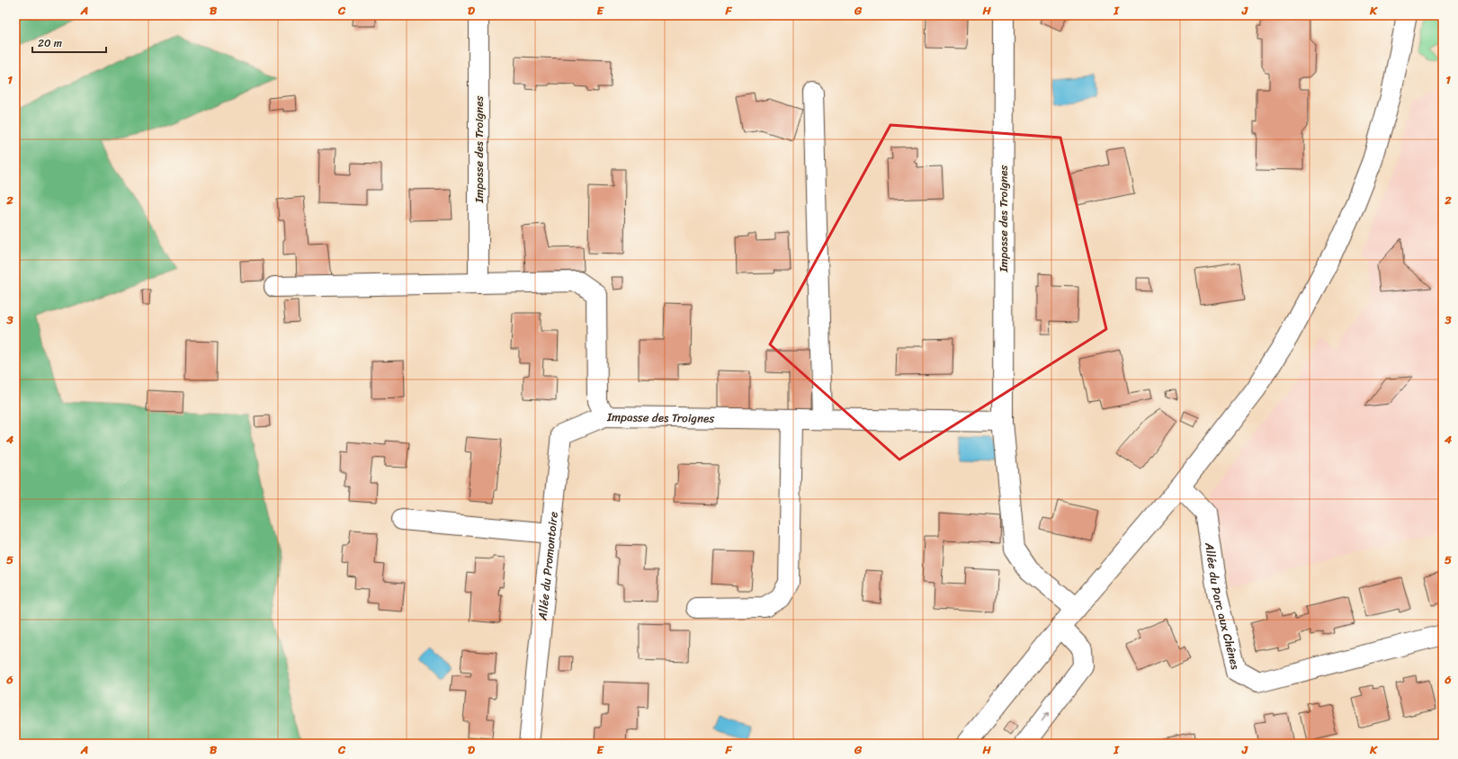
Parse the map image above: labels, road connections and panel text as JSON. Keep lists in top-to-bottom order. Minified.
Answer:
{"streets":{"street":["Impasse des Troignes","Allée du Promontoire","Allée du Parc aux Chênes"]},"crossings":[["Impasse des Troignes","Allée du Promontoire"]],"scale_bar":"20 m","grid":{"columns":["A","B","C","D","E","F","G","H","I","J","K"],"rows":["1","2","3","4","5","6"]}}
